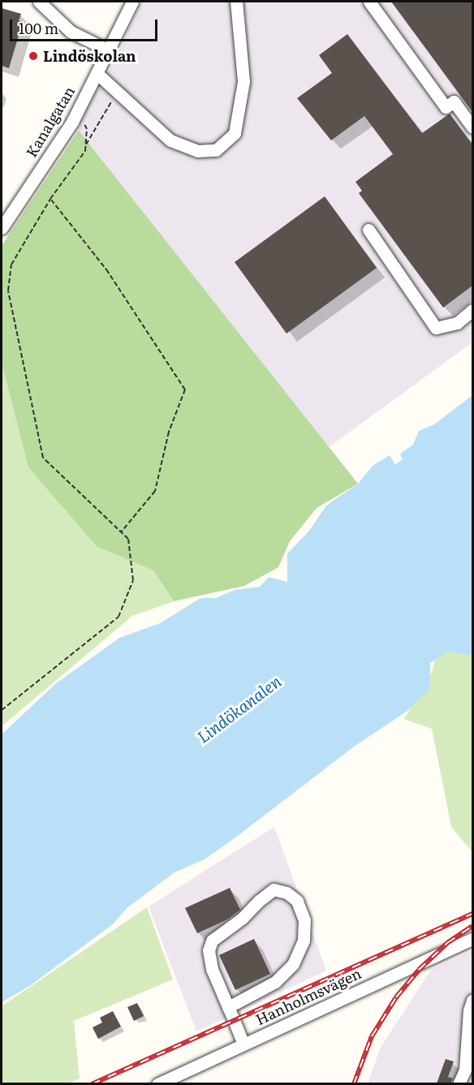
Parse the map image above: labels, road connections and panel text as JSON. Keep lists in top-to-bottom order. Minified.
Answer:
{"streets":{"street":["Kanalgatan","Hanholmsvägen"]},"water":["Lindökanalen"],"places":["Lindöskolan"],"scale_bar":"100 m"}
